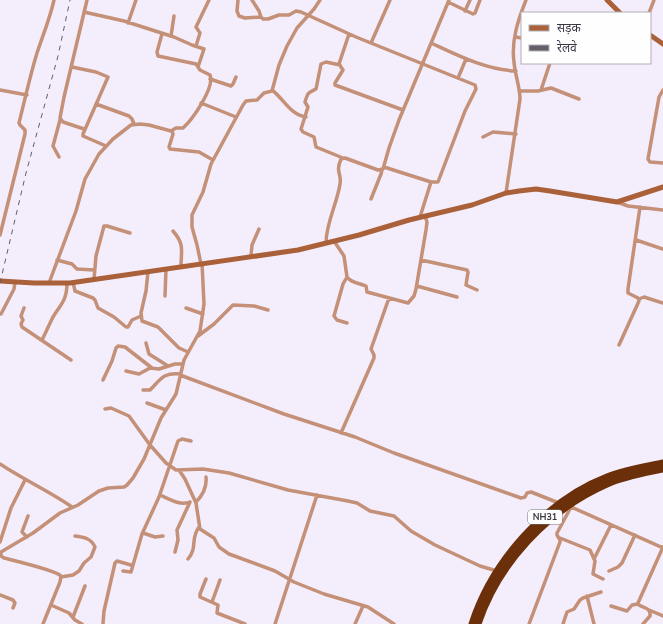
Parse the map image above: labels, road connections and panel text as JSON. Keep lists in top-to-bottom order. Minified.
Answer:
{"streets":{"highway":["NH31"]},"legend":["सड़क","रेलवे"]}
